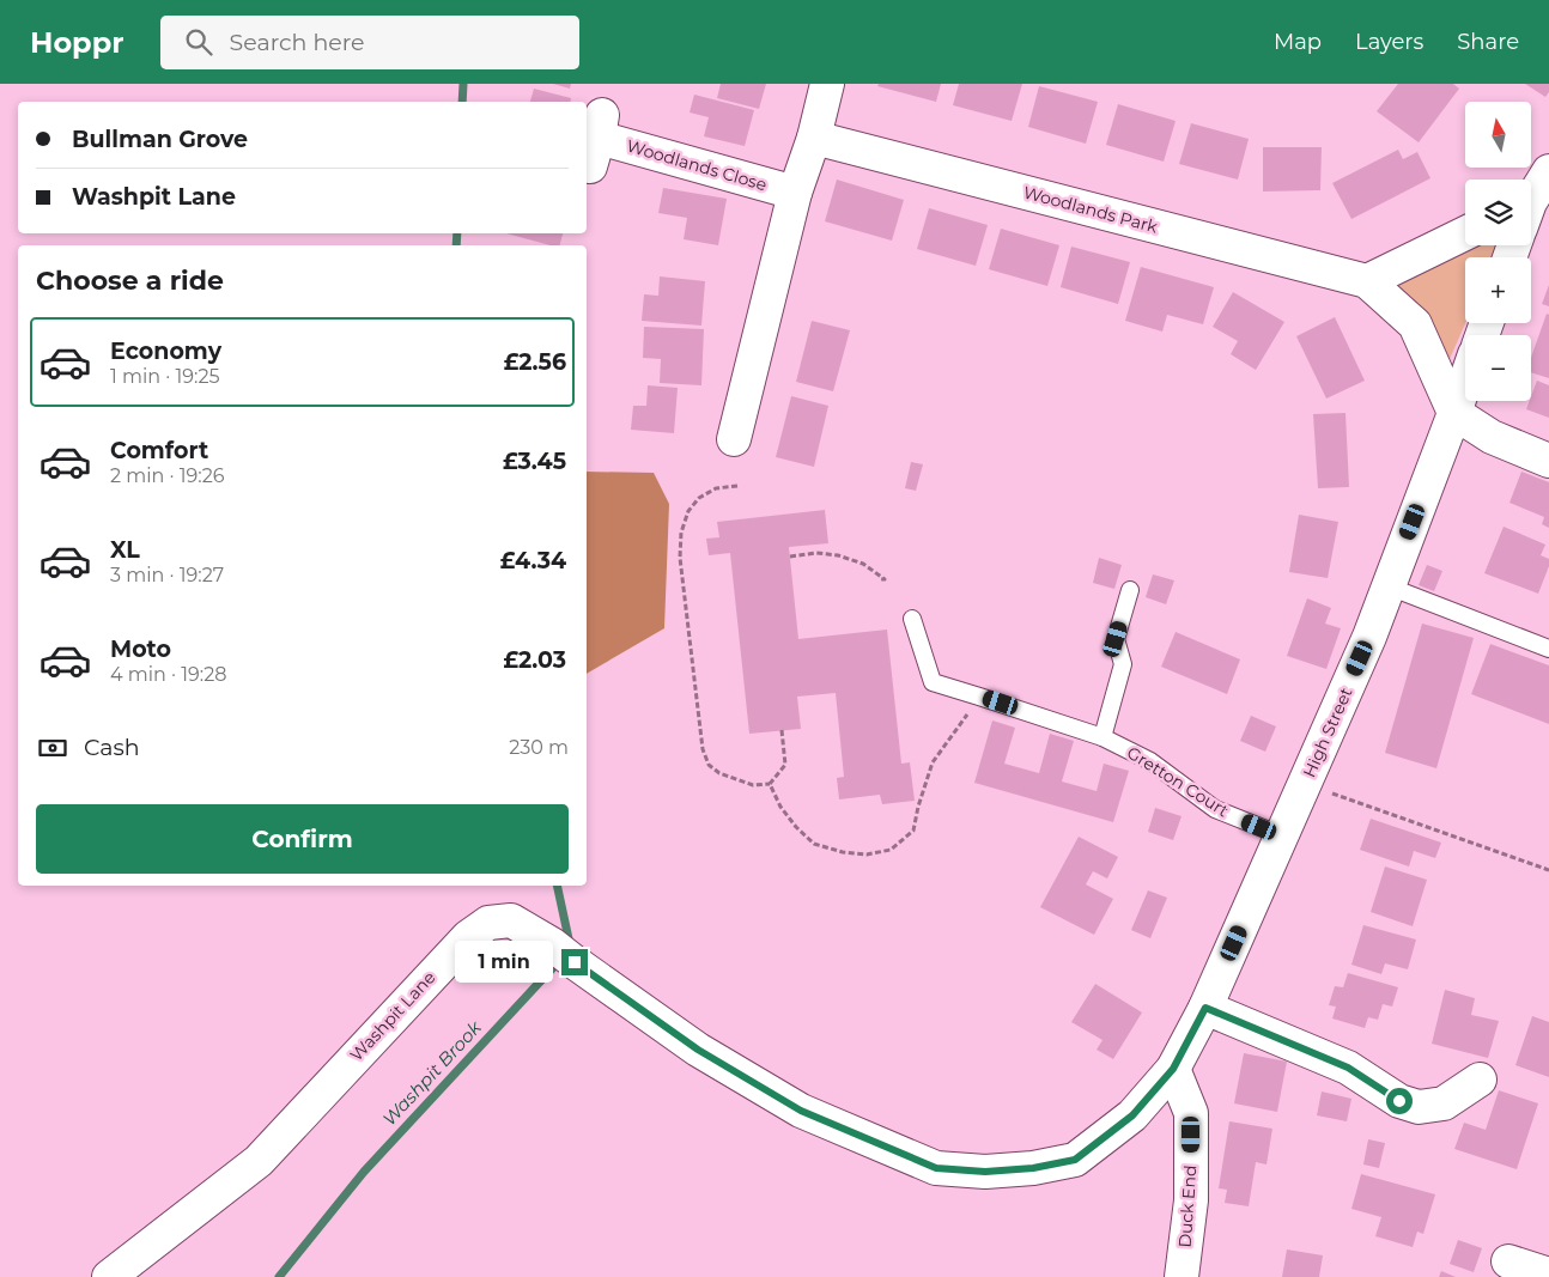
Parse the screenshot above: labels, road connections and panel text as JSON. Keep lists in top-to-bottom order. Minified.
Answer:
{"streets":{"street":["Woodlands Close","Woodlands Park","High Street","Washpit Lane","Duck End"],"lane":["Gretton Court"]},"crossings":[["Woodlands Park","High Street"],["High Street","Gretton Court"],["High Street","Washpit Lane"],["High Street","Duck End"],["Washpit Lane","Duck End"]],"water":["Washpit Brook"],"north":"top","page":{"header":"Hoppr","search":"Search here","nav":["Map","Layers","Share"],"map_buttons":["+","−"],"banner":["Bullman Grove","Washpit Lane"],"heading":"Choose a ride","list":[{"name":"Economy","note":"1 min · 19:25","value":"£2.56"},{"name":"Comfort","note":"2 min · 19:26","value":"£3.45"},{"name":"XL","note":"3 min · 19:27","value":"£4.34"},{"name":"Moto","note":"4 min · 19:28","value":"£2.03"}],"pay":["Cash","230 m"],"buttons":"Confirm","bubble":"1 min"}}
